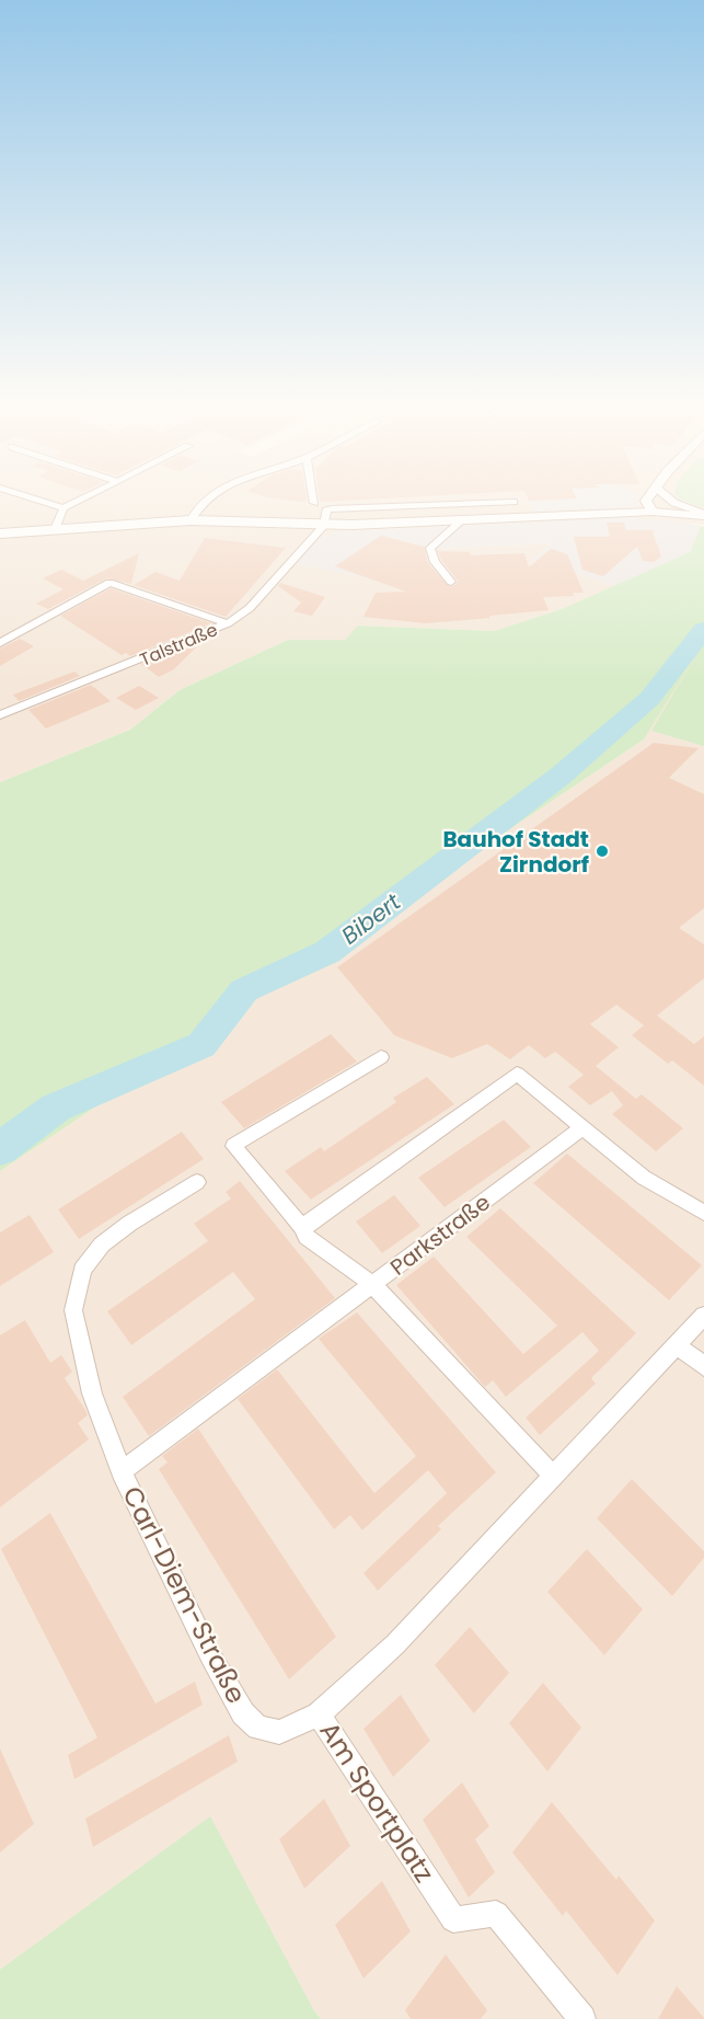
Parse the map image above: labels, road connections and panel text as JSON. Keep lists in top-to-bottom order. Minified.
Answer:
{"streets":{"street":["Talstraße","Parkstraße","Carl-Diem-Straße","Am Sportplatz"]},"crossings":[["Parkstraße","Carl-Diem-Straße"],["Carl-Diem-Straße","Am Sportplatz"]],"water":["Bibert"],"places":["Bauhof Stadt Zirndorf"]}
